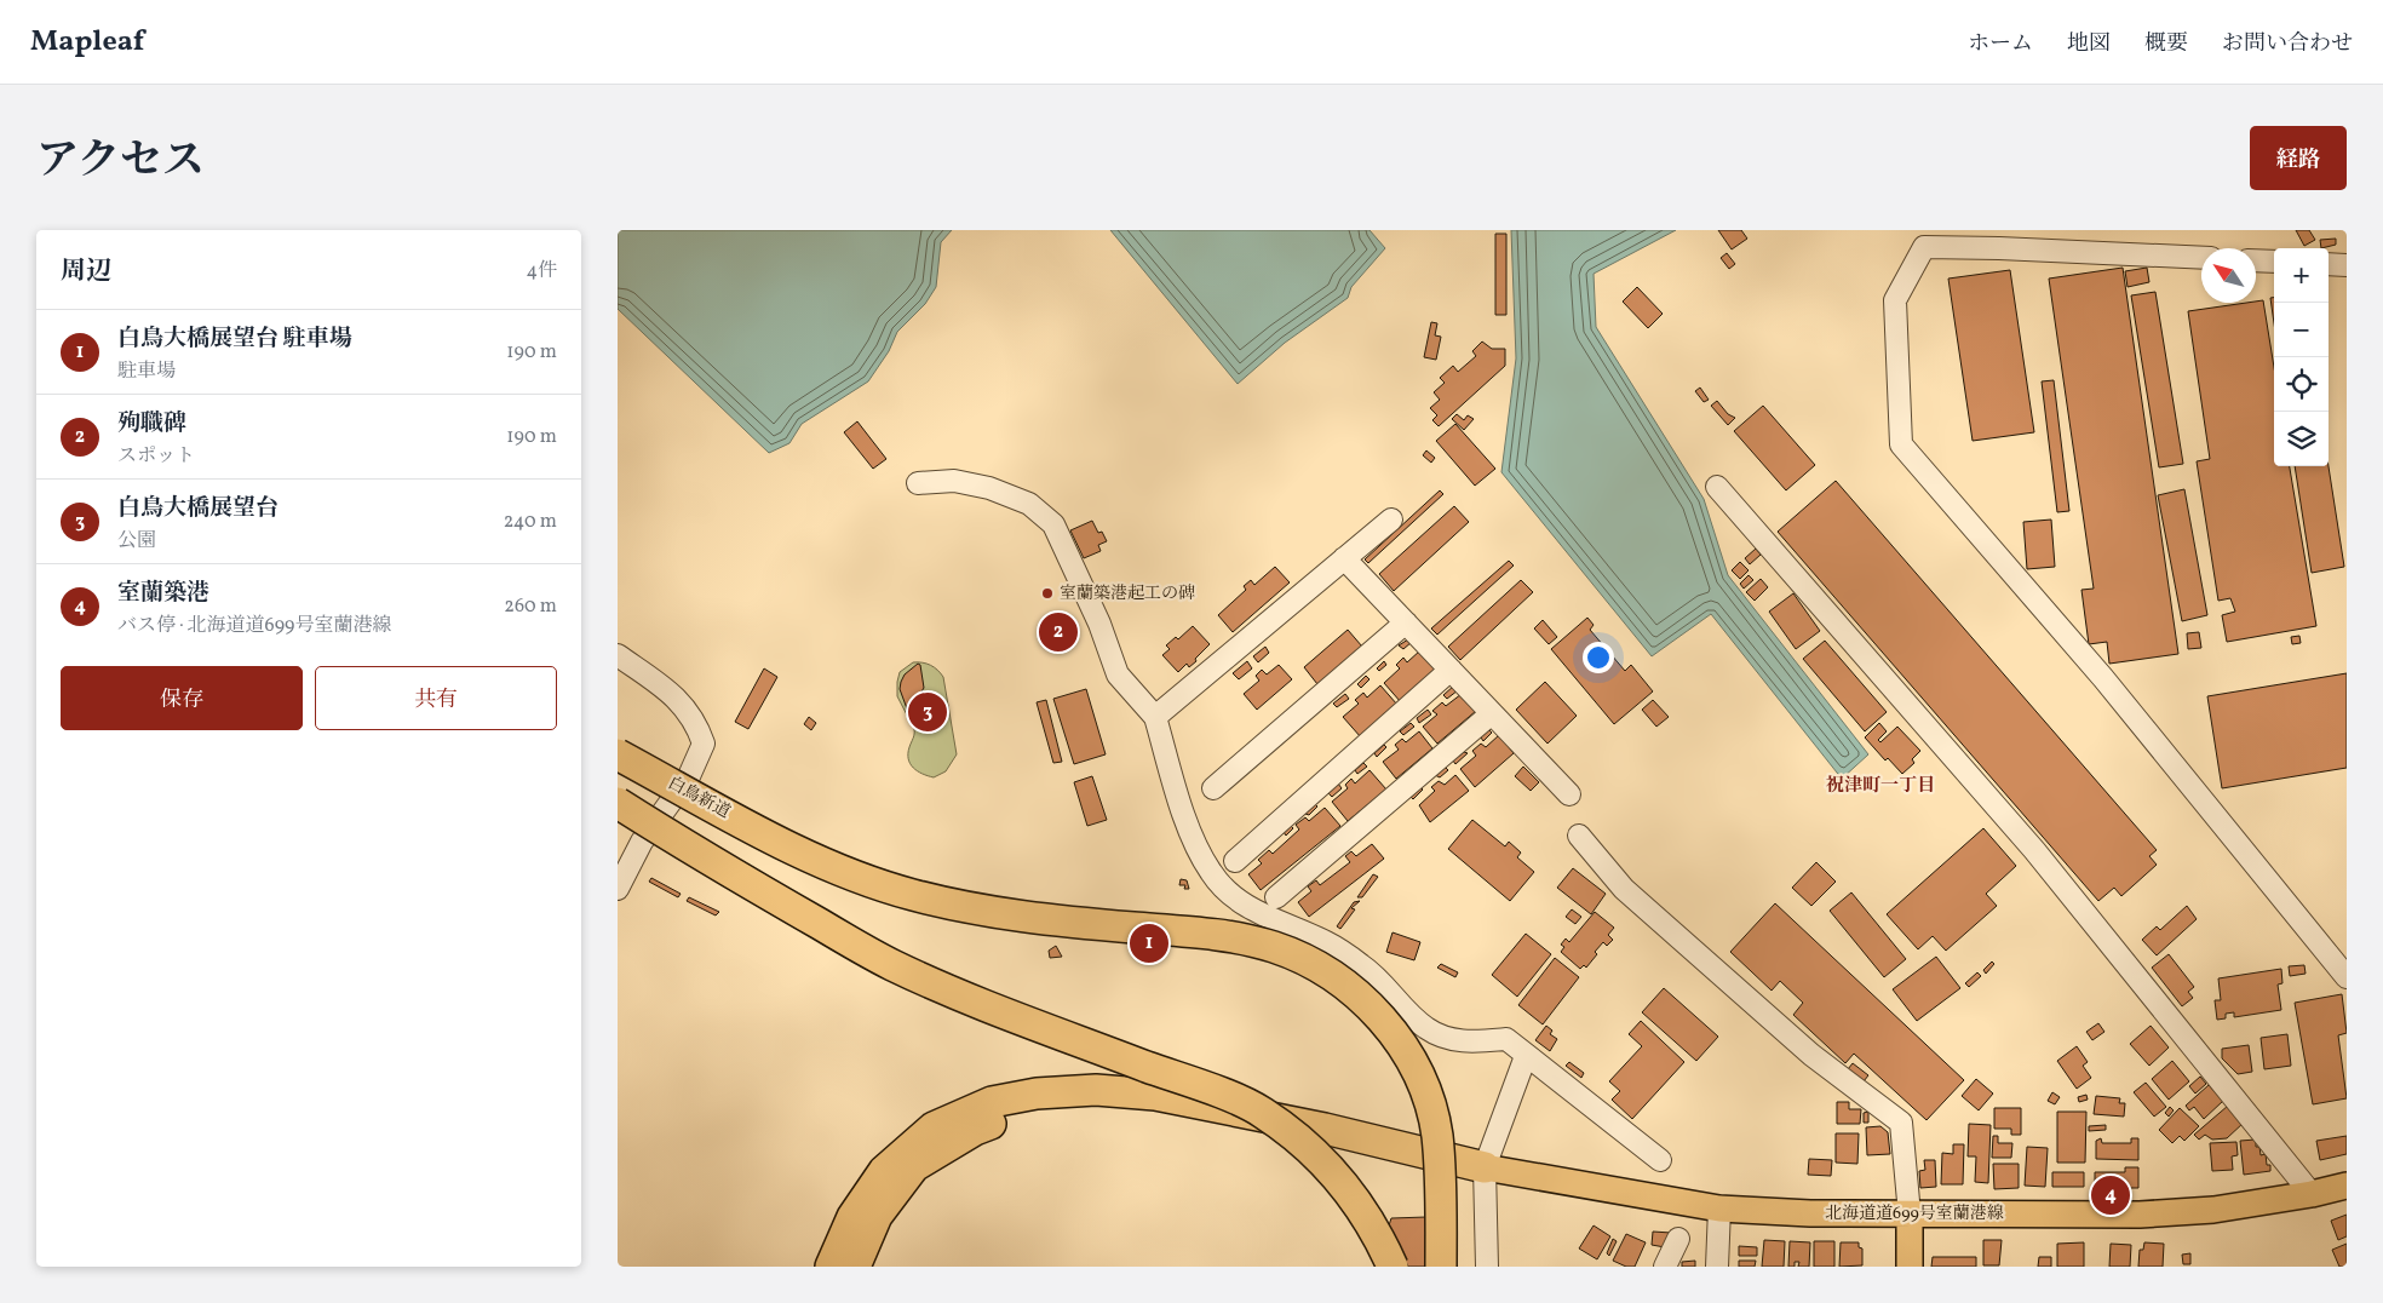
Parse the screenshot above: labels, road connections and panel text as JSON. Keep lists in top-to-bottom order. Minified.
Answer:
{"streets":{"highway":["白鳥新道"],"main road":["北海道道699号室蘭港線"]},"districts":["祝津町一丁目"],"places":["室蘭築港起工の碑"],"north":"top left","page":{"header":"Mapleaf","nav":["ホーム","地図","概要","お問い合わせ"],"title":"アクセス","buttons":["経路",["保存","共有"]],"heading":["周辺","4件"],"map_buttons":["+","−"],"list":[{"mark":"1","name":"白鳥大橋展望台 駐車場","note":"駐車場","value":"190 m"},{"mark":"2","name":"殉職碑","note":"スポット","value":"190 m"},{"mark":"3","name":"白鳥大橋展望台","note":"公園","value":"240 m"},{"mark":"4","name":"室蘭築港","note":"バス停 · 北海道道699号室蘭港線","value":"260 m"}],"pins":["2","3","1","4"]}}
